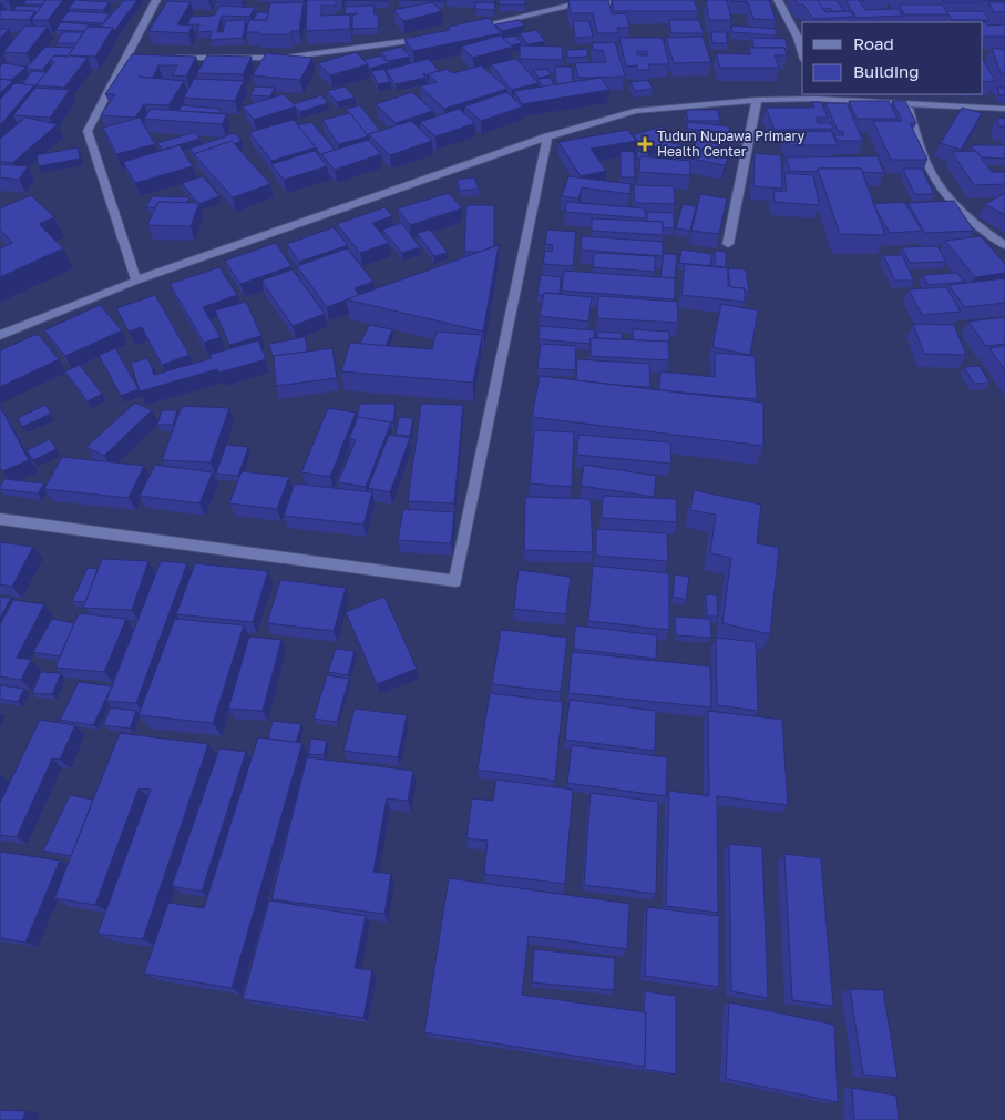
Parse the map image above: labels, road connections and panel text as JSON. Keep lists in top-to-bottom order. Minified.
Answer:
{"places":{"health":["Tudun Nupawa Primary Health Center"]},"legend":["Road","Building"]}
